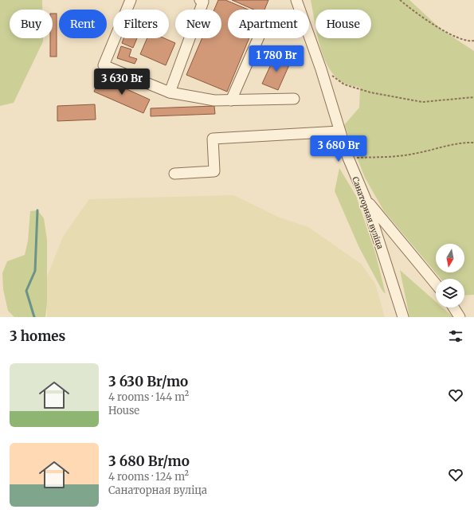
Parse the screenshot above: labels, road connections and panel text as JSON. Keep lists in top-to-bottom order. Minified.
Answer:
{"streets":{"street":["Санаторная вуліца"]},"north":"bottom","page":{"chip":["Buy","Rent","Filters","New","Apartment","House"],"price":["1 780 Br","3 630 Br","3 680 Br"],"heading":"3 homes","list":[{"name":"3 630 Br/mo","note":"4 rooms · 144 m² · House"},{"name":"3 680 Br/mo","note":"4 rooms · 124 m² · Санаторная вуліца"}]}}
